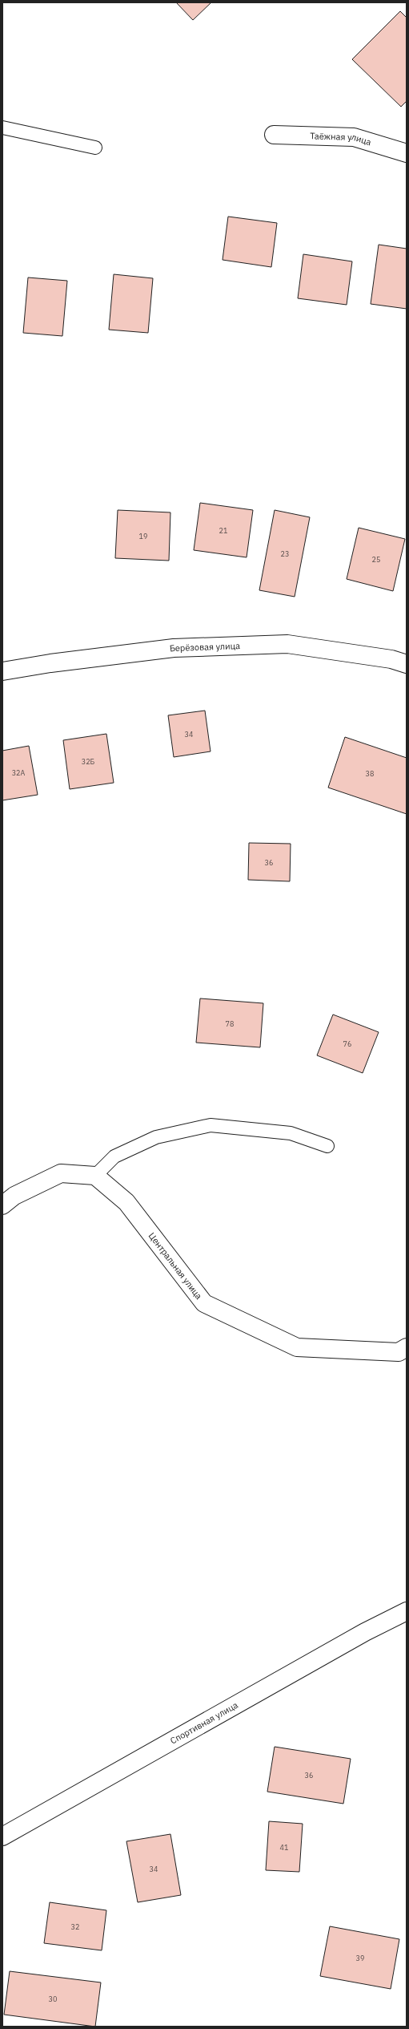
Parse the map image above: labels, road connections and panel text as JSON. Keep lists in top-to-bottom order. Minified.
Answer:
{"streets":{"street":["Таёжная улица","Берёзовая улица","Центральная улица","Спортивная улица"]},"house_numbers":["21","19","23","25","34","32Б","32А","38","36","78","76","36","41","34","32","39","30"]}
